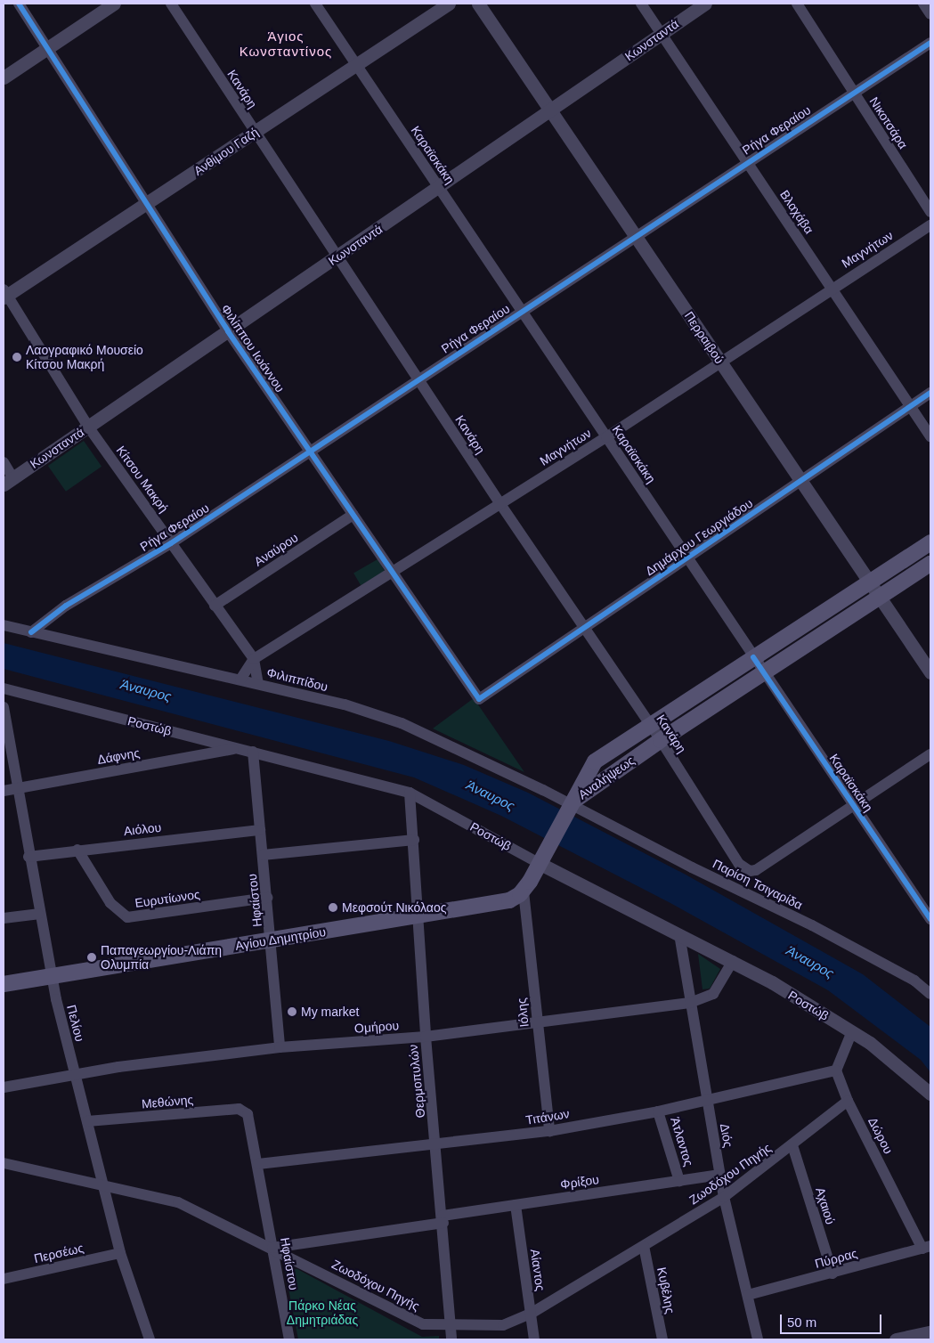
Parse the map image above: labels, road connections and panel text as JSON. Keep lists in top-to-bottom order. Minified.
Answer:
{"streets":{"main road":["Αναλήψεως","Αγίου Δημητρίου"],"street":["Κωνσταντά","Κανάρη","Νικοτσάρα","Ρήγα Φεραίου","Ανθίμου Γαζή","Καραϊσκάκη","Βλαχάβα","Μαγνήτων","Περραιβού","Φιλίππου Ιωάννου","Κίτσου Μακρή","Δημάρχου Γεωργιάδου","Αναύρου","Φιλιππίδου","Ροστώβ","Δάφνης","Αιόλου","Παρίση Τσιγαρίδα","Ευρυτίωνος","Ηφαίστου","Ιόλης","Πελίου","Ομήρου","Θερμοπυλών","Μεθώνης","Τιτάνων","Διός","Δώρου","Άτλαντος","Ζωοδόχου Πηγής","Φρίξου","Αχαιού","Περσέως","Πύρρας","Αίαντος","Κυβέλης"]},"crossings":[["Κωνσταντά","Κανάρη"],["Κωνσταντά","Καραϊσκάκη"],["Κωνσταντά","Βλαχάβα"],["Κωνσταντά","Περραιβού"],["Κωνσταντά","Φιλίππου Ιωάννου"],["Κωνσταντά","Κίτσου Μακρή"],["Κανάρη","Ρήγα Φεραίου"],["Κανάρη","Ανθίμου Γαζή"],["Κανάρη","Καραϊσκάκη"],["Κανάρη","Μαγνήτων"],["Κανάρη","Δημάρχου Γεωργιάδου"],["Κανάρη","Αναλήψεως"],["Νικοτσάρα","Ρήγα Φεραίου"],["Ρήγα Φεραίου","Καραϊσκάκη"],["Ρήγα Φεραίου","Βλαχάβα"],["Ρήγα Φεραίου","Περραιβού"],["Ρήγα Φεραίου","Φιλίππου Ιωάννου"],["Ρήγα Φεραίου","Κίτσου Μακρή"],["Ρήγα Φεραίου","Φιλιππίδου"],["Ανθίμου Γαζή","Καραϊσκάκη"],["Ανθίμου Γαζή","Φιλίππου Ιωάννου"],["Ανθίμου Γαζή","Κίτσου Μακρή"],["Καραϊσκάκη","Μαγνήτων"],["Καραϊσκάκη","Δημάρχου Γεωργιάδου"],["Καραϊσκάκη","Αναλήψεως"],["Βλαχάβα","Μαγνήτων"],["Βλαχάβα","Δημάρχου Γεωργιάδου"],["Μαγνήτων","Περραιβού"],["Μαγνήτων","Φιλίππου Ιωάννου"],["Μαγνήτων","Κίτσου Μακρή"],["Μαγνήτων","Φιλιππίδου"],["Περραιβού","Δημάρχου Γεωργιάδου"],["Περραιβού","Αναλήψεως"],["Φιλίππου Ιωάννου","Δημάρχου Γεωργιάδου"],["Φιλίππου Ιωάννου","Αναύρου"],["Κίτσου Μακρή","Αναύρου"],["Κίτσου Μακρή","Φιλιππίδου"],["Φιλιππίδου","Αναλήψεως"],["Φιλιππίδου","Παρίση Τσιγαρίδα"],["Ροστώβ","Δάφνης"],["Ροστώβ","Ηφαίστου"],["Ροστώβ","Ομήρου"],["Ροστώβ","Θερμοπυλών"],["Ροστώβ","Διός"],["Δάφνης","Πελίου"],["Αναλήψεως","Παρίση Τσιγαρίδα"],["Αιόλου","Ευρυτίωνος"],["Αιόλου","Ηφαίστου"],["Αιόλου","Πελίου"],["Ευρυτίωνος","Ηφαίστου"],["Ηφαίστου","Αγίου Δημητρίου"],["Ηφαίστου","Ομήρου"],["Ηφαίστου","Μεθώνης"],["Ηφαίστου","Τιτάνων"],["Ηφαίστου","Ζωοδόχου Πηγής"],["Ηφαίστου","Φρίξου"],["Αγίου Δημητρίου","Ιόλης"],["Αγίου Δημητρίου","Πελίου"],["Αγίου Δημητρίου","Θερμοπυλών"],["Ιόλης","Ομήρου"],["Ιόλης","Τιτάνων"],["Πελίου","Ομήρου"],["Πελίου","Μεθώνης"],["Πελίου","Ζωοδόχου Πηγής"],["Πελίου","Περσέως"],["Ομήρου","Θερμοπυλών"],["Ομήρου","Διός"],["Θερμοπυλών","Τιτάνων"],["Θερμοπυλών","Ζωοδόχου Πηγής"],["Θερμοπυλών","Φρίξου"],["Τιτάνων","Διός"],["Τιτάνων","Δώρου"],["Τιτάνων","Άτλαντος"],["Διός","Ζωοδόχου Πηγής"],["Διός","Φρίξου"],["Διός","Πύρρας"],["Δώρου","Ζωοδόχου Πηγής"],["Δώρου","Πύρρας"],["Άτλαντος","Φρίξου"],["Ζωοδόχου Πηγής","Φρίξου"],["Ζωοδόχου Πηγής","Αχαιού"],["Ζωοδόχου Πηγής","Αίαντος"],["Ζωοδόχου Πηγής","Κυβέλης"],["Φρίξου","Αίαντος"],["Αχαιού","Πύρρας"]],"districts":["Άγιος Κωνσταντίνος"],"water":["Άναυρος"],"parks":["Πάρκο Νέας Δημητριάδας"],"places":["Λαογραφικό Μουσείο Κίτσου Μακρή","Μεφσούτ Νικόλαος","Παπαγεωργίου-Λιάπη Ολυμπία","My market"],"scale_bar":"50 m"}
